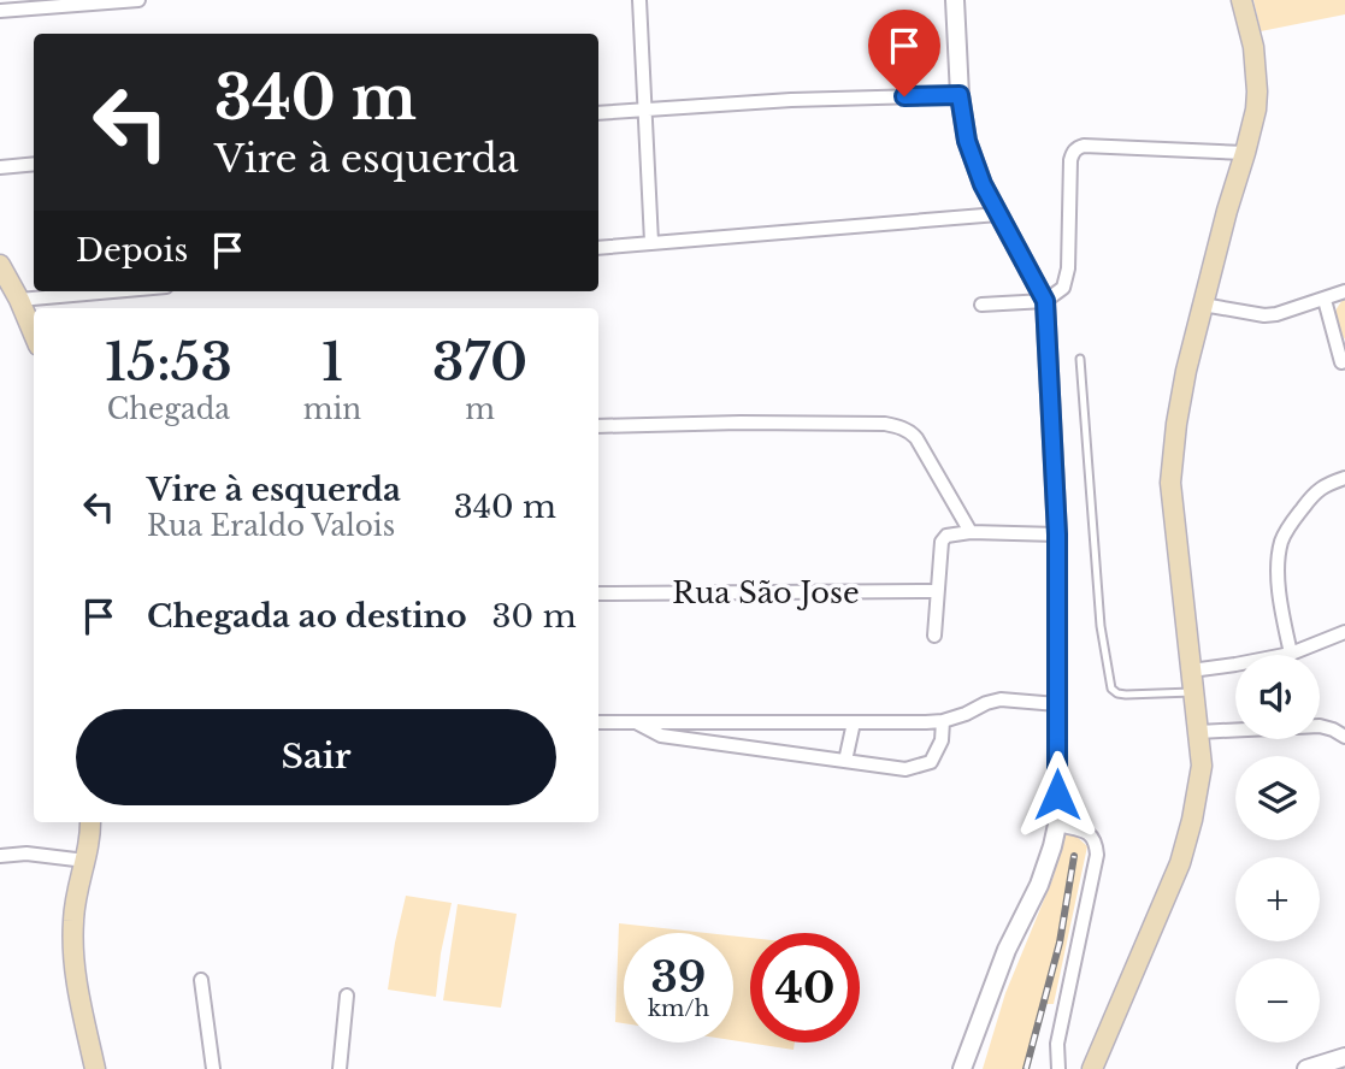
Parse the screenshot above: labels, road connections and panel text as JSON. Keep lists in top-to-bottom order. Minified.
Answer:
{"streets":{"street":["Rua São Jose"]},"page":{"turn":["340 m","Vire à esquerda"],"then":"Depois","eta":["15:53","Chegada","1","min","370","m"],"list":[{"name":"Vire à esquerda","note":"Rua Eraldo Valois","value":"340 m"},{"name":"Chegada ao destino","value":"30 m"}],"map_buttons":["+","−"],"buttons":"Sair","speed":"39 km/h","limit":"40"}}
